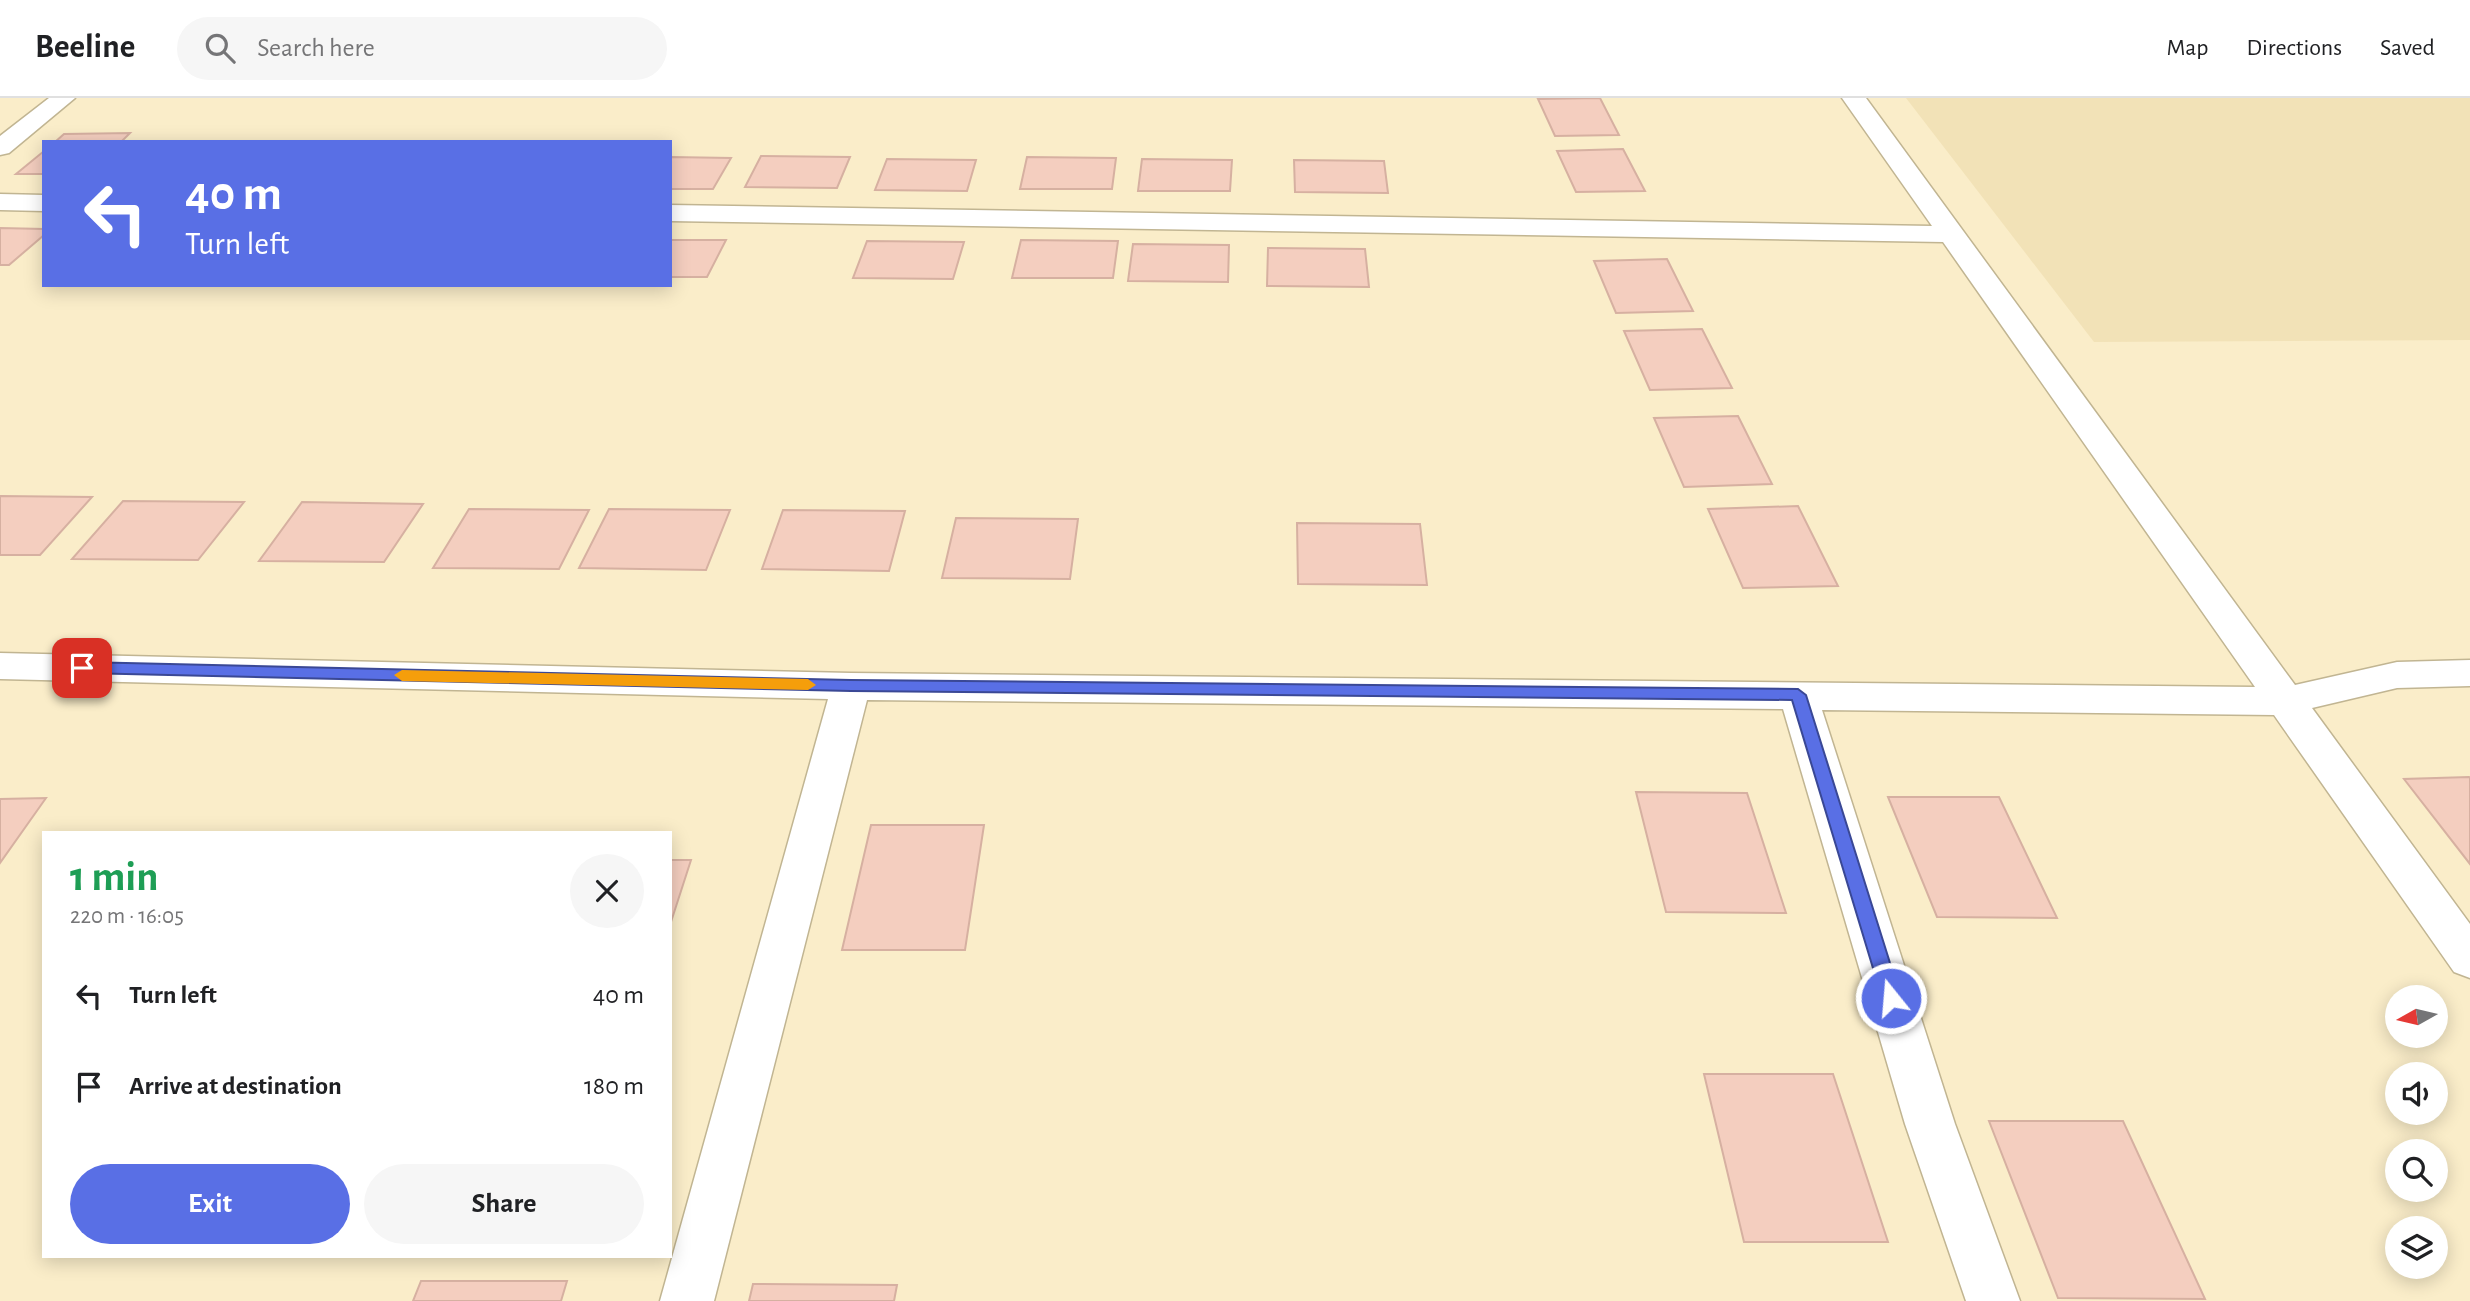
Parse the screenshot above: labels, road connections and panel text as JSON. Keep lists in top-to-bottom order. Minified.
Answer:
{"north":"left","page":{"header":"Beeline","search":"Search here","nav":["Map","Directions","Saved"],"turn":["40 m","Turn left"],"heading":["1 min","220 m · 16:05"],"list":[{"name":"Turn left","value":"40 m"},{"name":"Arrive at destination","value":"180 m"}],"buttons":["Exit","Share"]}}
